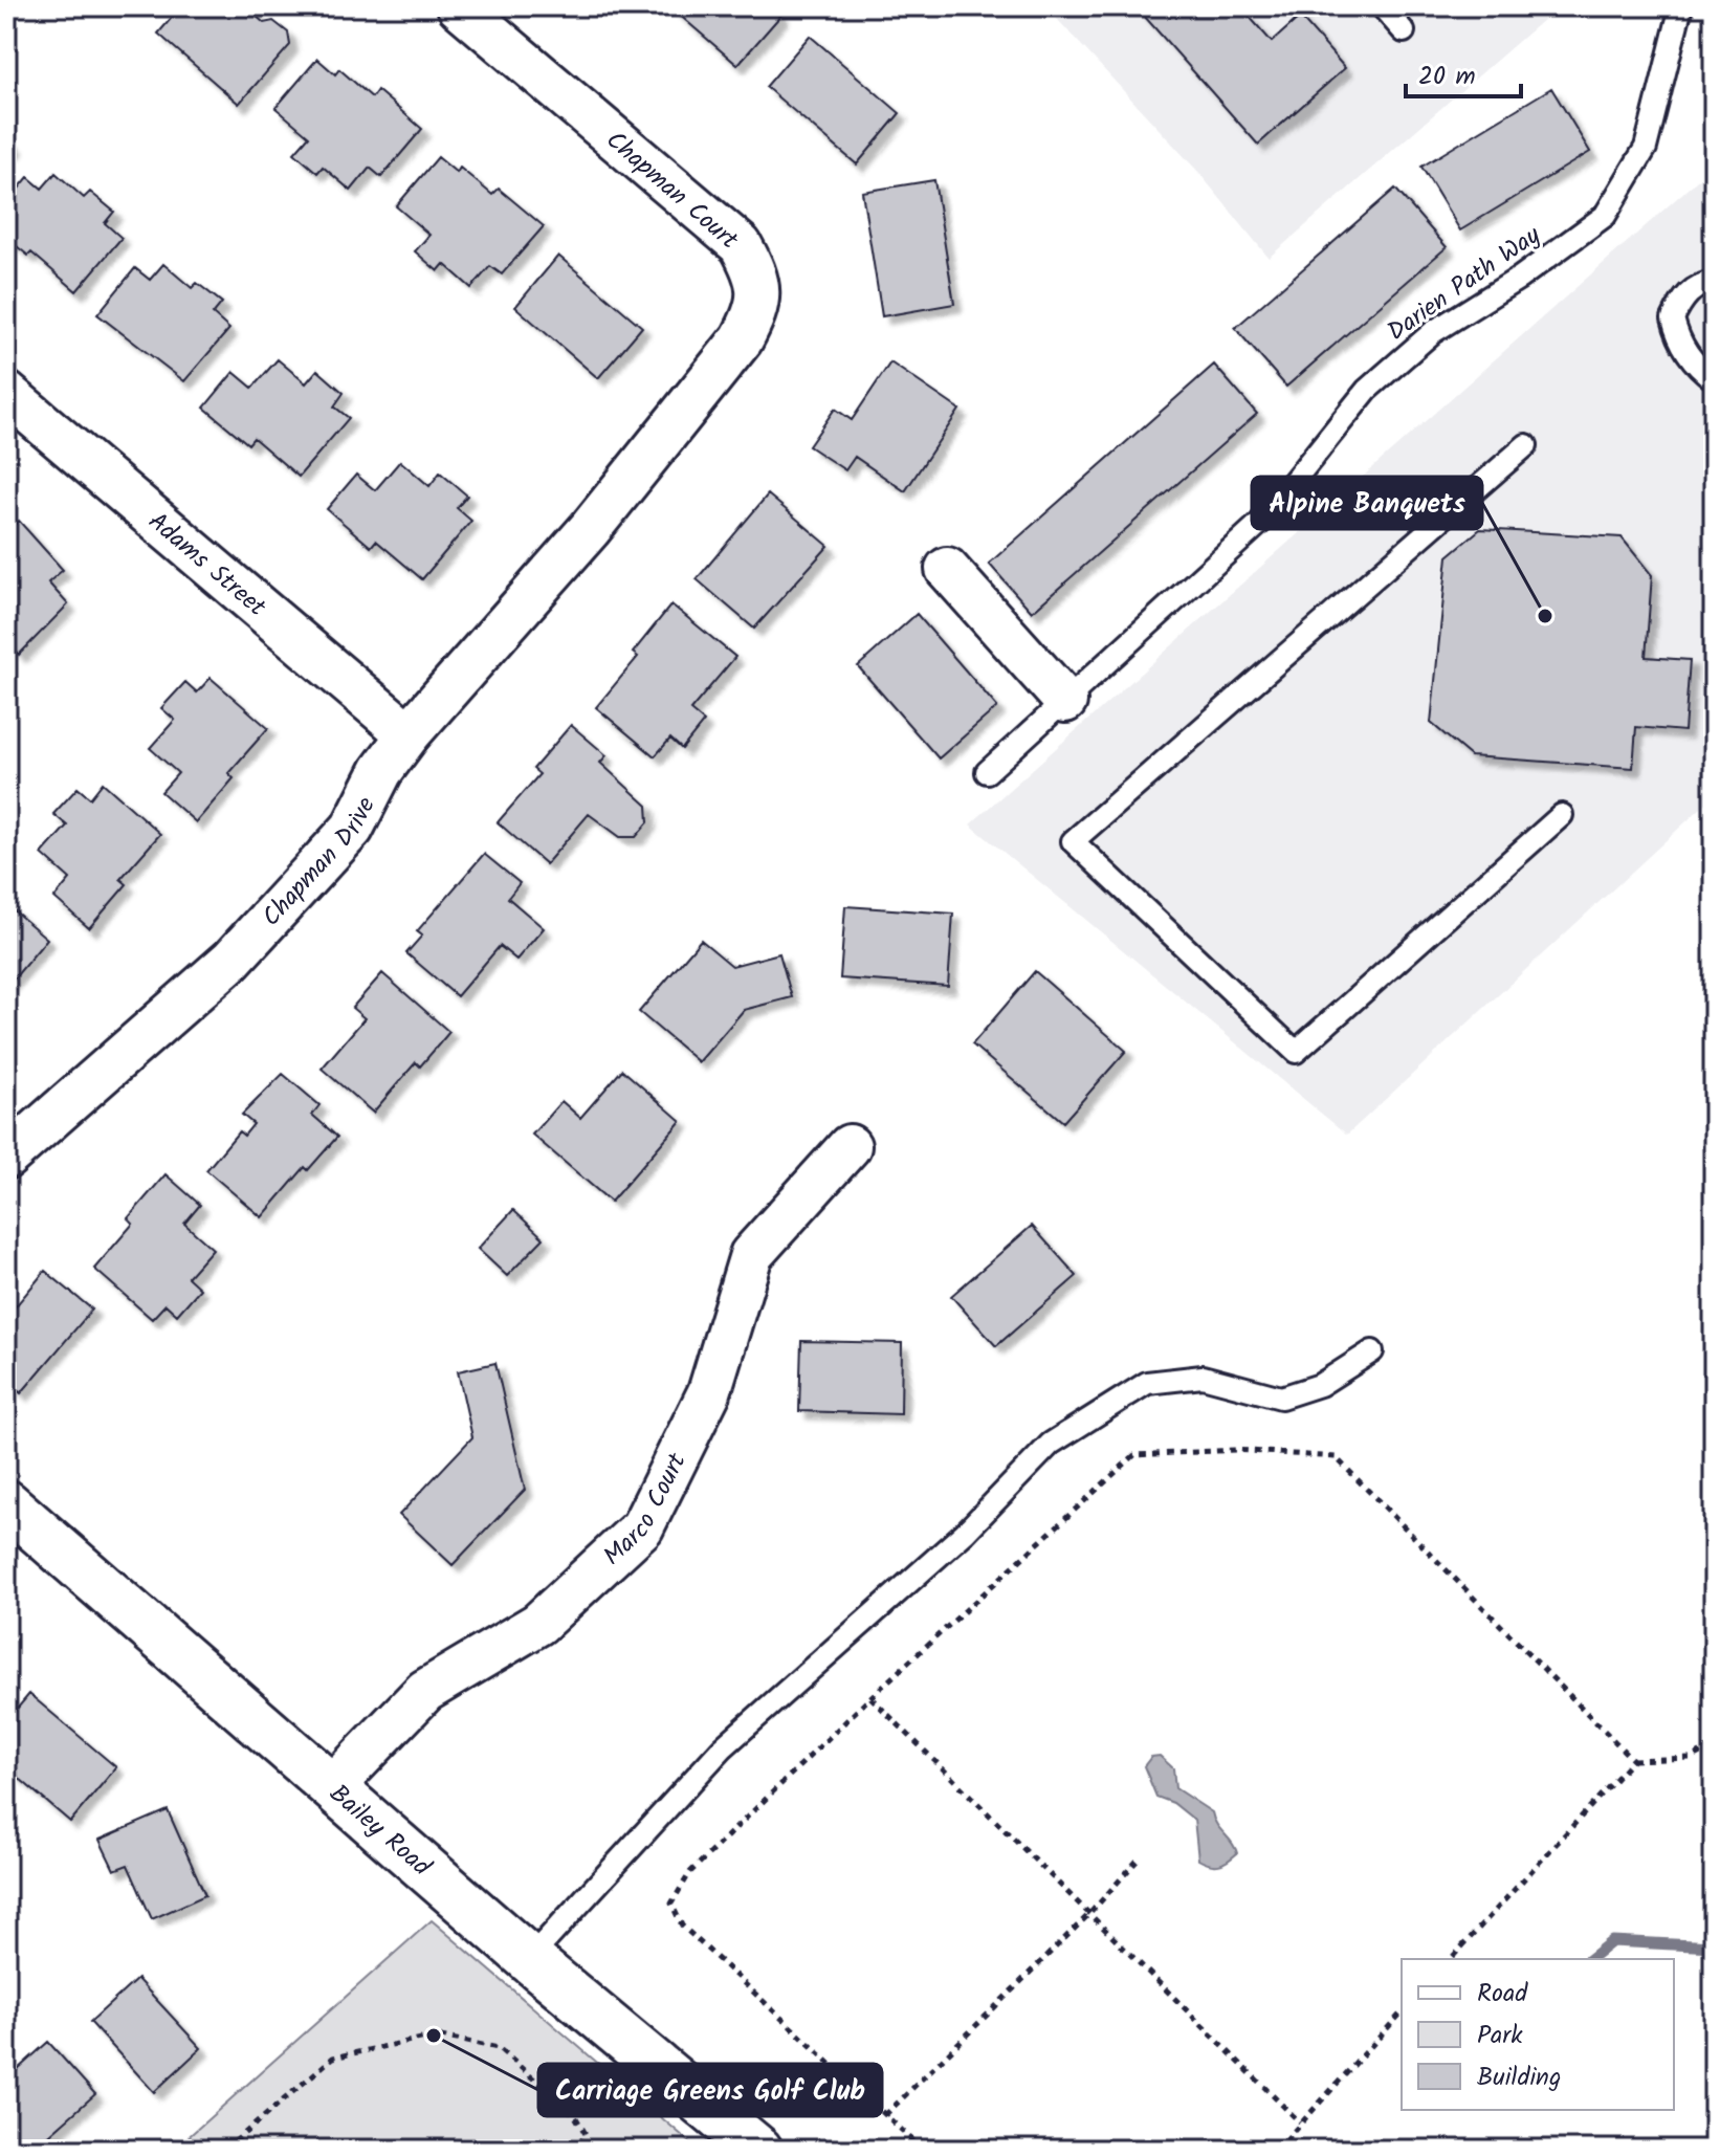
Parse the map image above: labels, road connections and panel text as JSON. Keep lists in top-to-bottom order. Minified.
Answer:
{"streets":{"street":["Chapman Court","Adams Street","Chapman Drive","Marco Court","Bailey Road"],"lane":["Darien Path Way"]},"crossings":[["Chapman Court","Chapman Drive"],["Adams Street","Chapman Drive"],["Marco Court","Bailey Road"]],"places":["Alpine Banquets","Carriage Greens Golf Club"],"legend":["Road","Park","Building"],"scale_bar":"20 m"}
